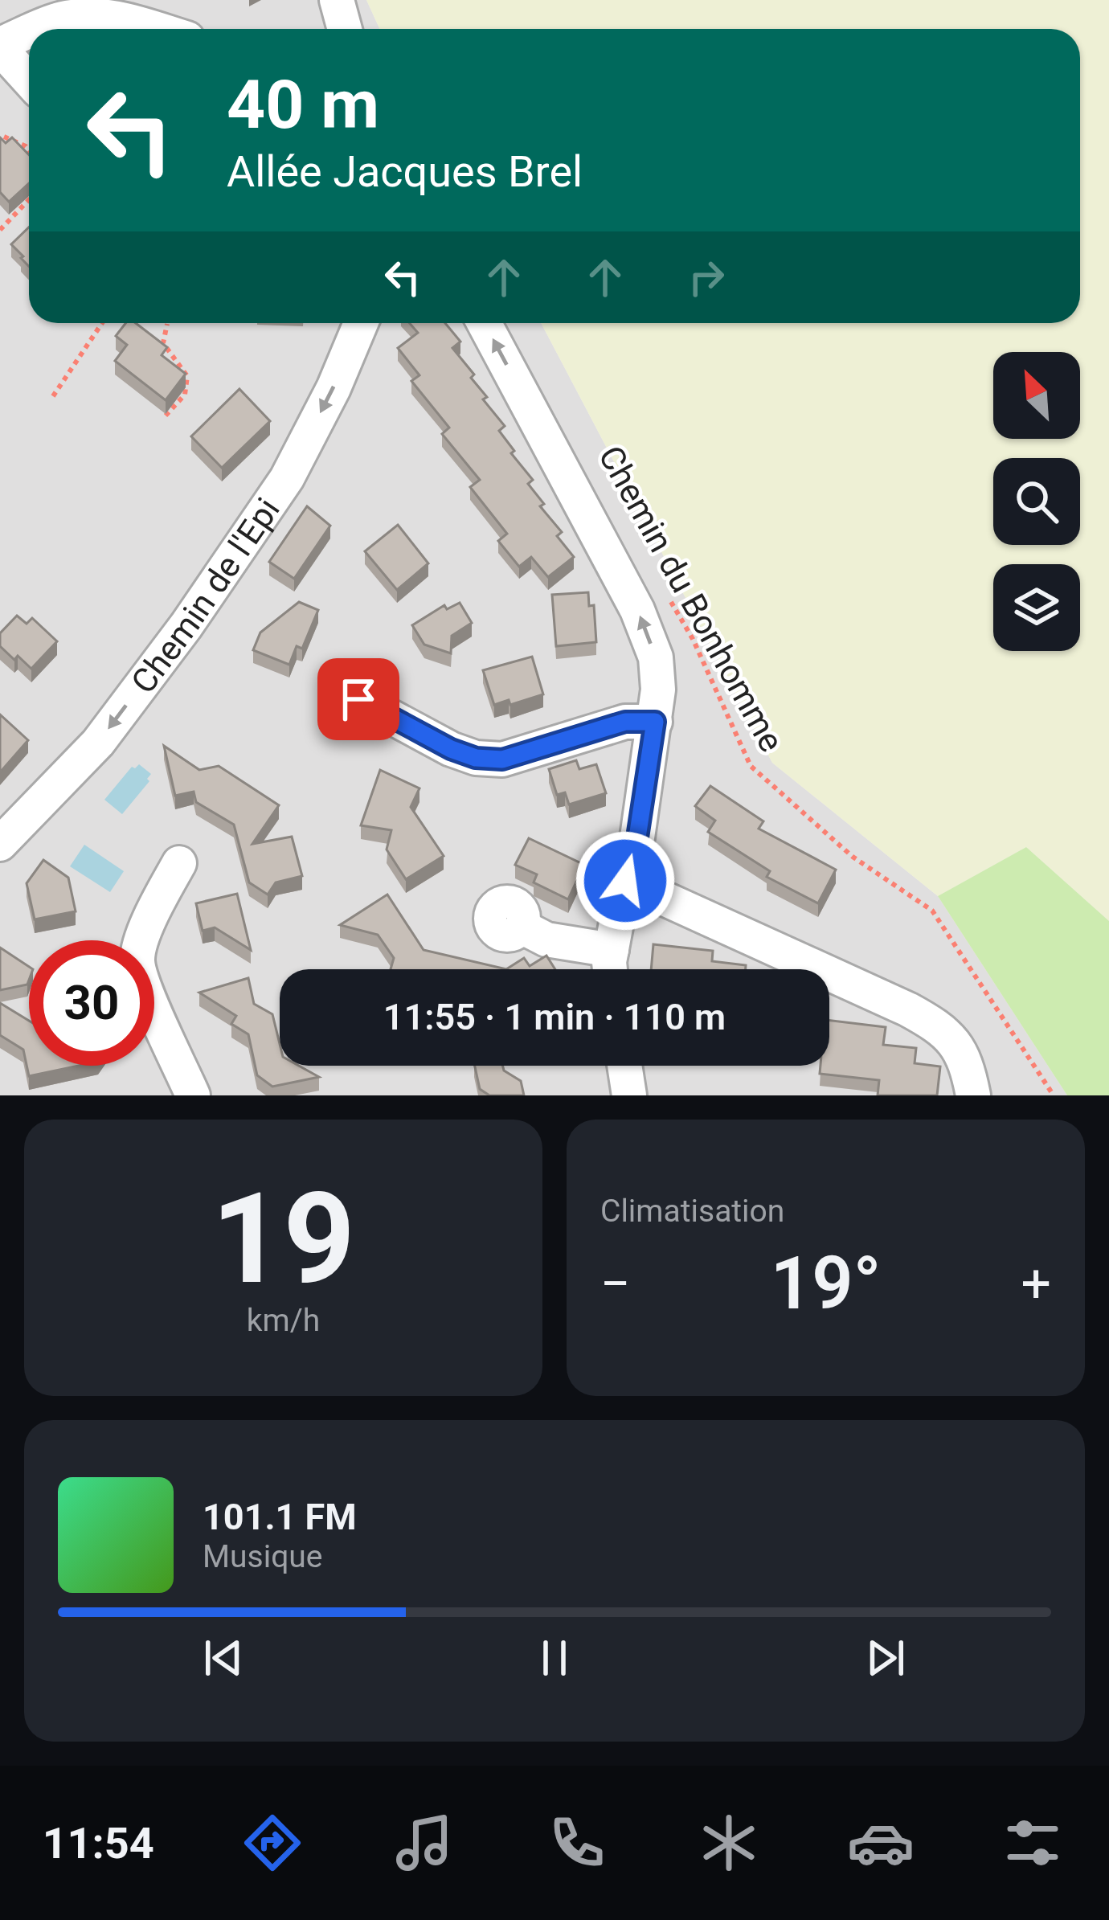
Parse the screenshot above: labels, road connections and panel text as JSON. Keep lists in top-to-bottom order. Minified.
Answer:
{"streets":{"street":["Chemin de l'Epi"],"path":["Chemin du Bonhomme"]},"one_way":["Chemin de l'Epi"],"north":"top left","page":{"turn":["40 m","Allée Jacques Brel"],"limit":"30","trip":"11:55 · 1 min · 110 m","tile":[["19","km/h"],"Climatisation"],"heat":["−","19°","+"],"song":["101.1 FM","Musique"],"tabs":"11:54"}}
